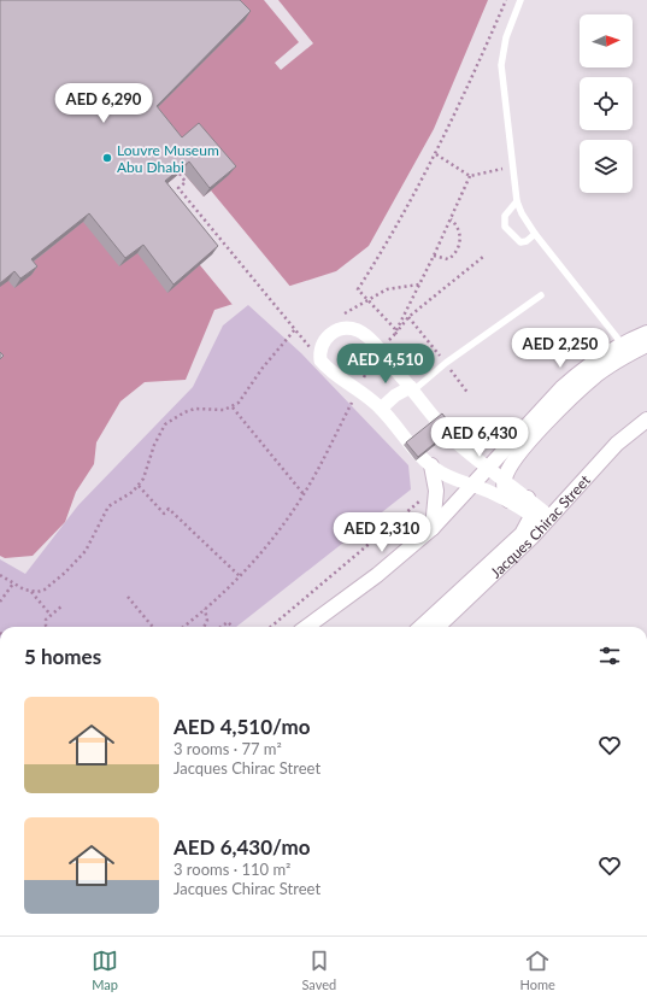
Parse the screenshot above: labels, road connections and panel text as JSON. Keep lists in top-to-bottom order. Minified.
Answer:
{"streets":{"street":["Jacques Chirac Street"]},"places":["Louvre Museum Abu Dhabi"],"north":"right","page":{"price":["AED 6,290","AED 2,250","AED 4,510","AED 6,430","AED 2,310"],"heading":"5 homes","list":[{"name":"AED 4,510/mo","note":"3 rooms · 77 m² · Jacques Chirac Street"},{"name":"AED 6,430/mo","note":"3 rooms · 110 m² · Jacques Chirac Street"}],"tabs":["Map","Saved","Home"]}}
